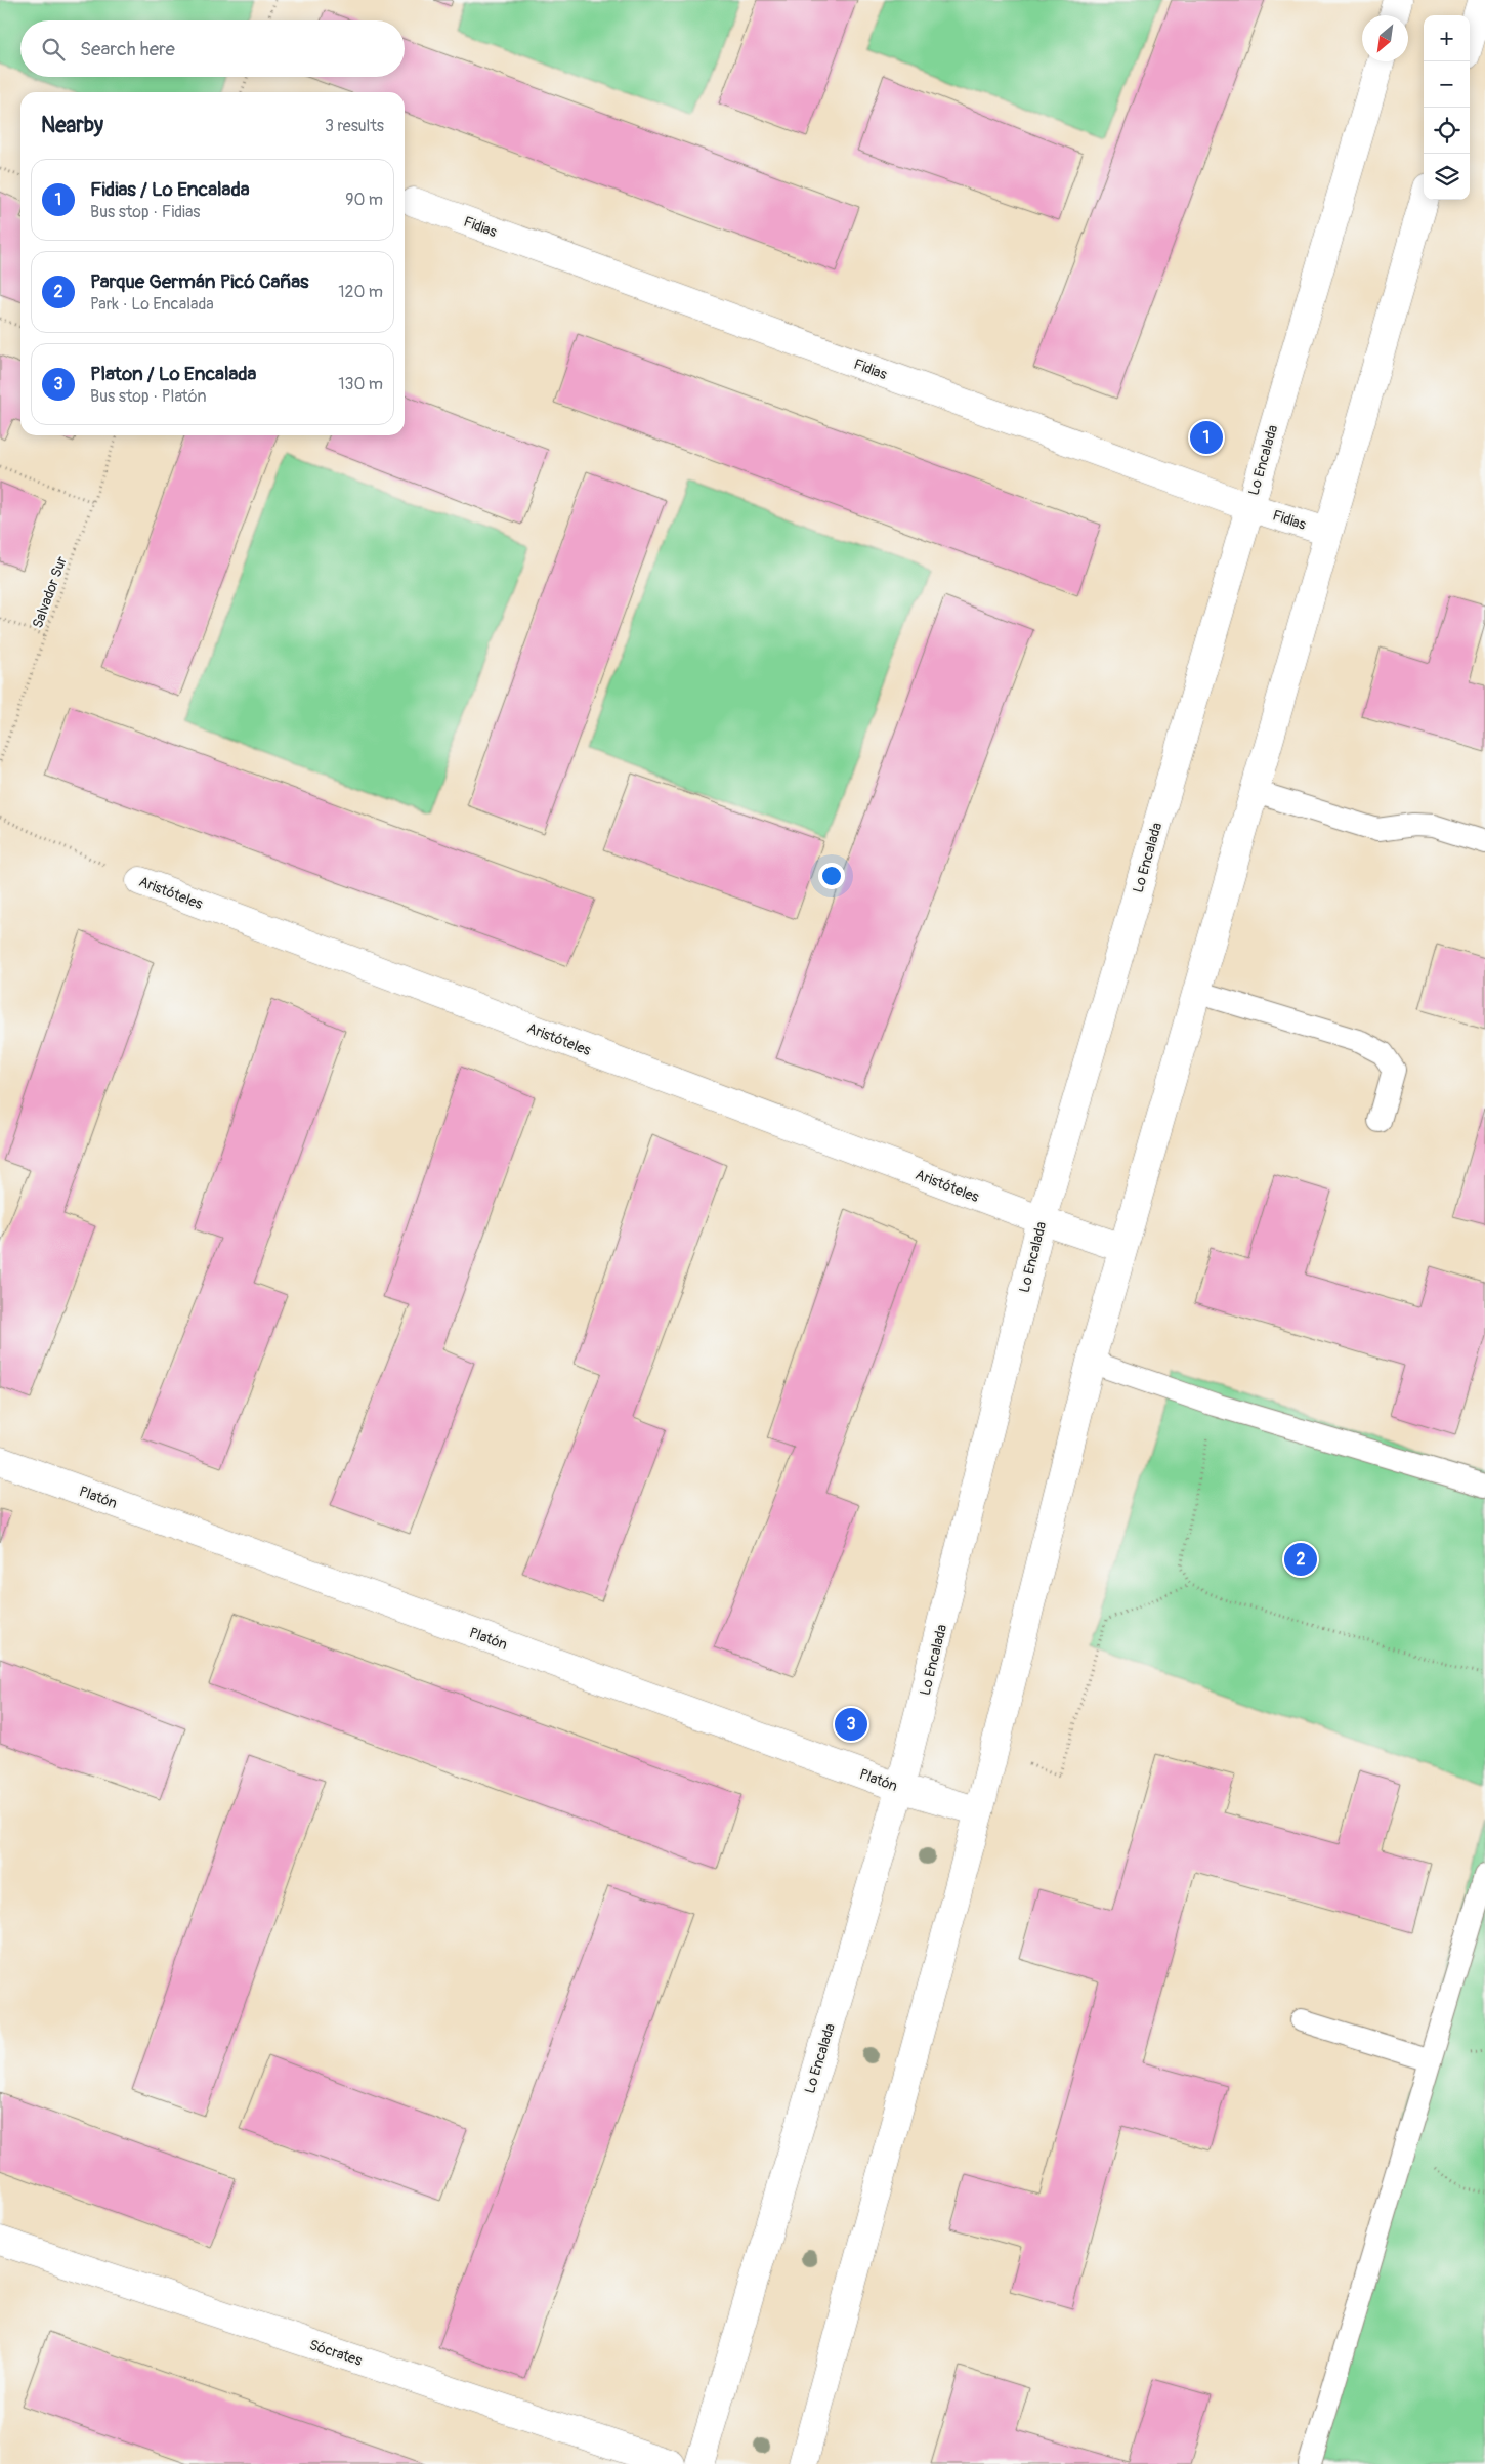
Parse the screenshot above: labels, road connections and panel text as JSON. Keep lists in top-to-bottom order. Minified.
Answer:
{"streets":{"street":["Fidias","Lo Encalada","Aristóteles","Platón","Sócrates"],"path":["Salvador Sur"]},"crossings":[["Fidias","Lo Encalada"],["Lo Encalada","Aristóteles"],["Lo Encalada","Platón"]],"north":"bottom left","page":{"map_buttons":["+","−"],"search":"Search here","heading":["Nearby","3 results"],"list":[{"mark":"1","name":"Fidias / Lo Encalada","note":"Bus stop · Fidias","value":"90 m"},{"mark":"2","name":"Parque Germán Picó Cañas","note":"Park · Lo Encalada","value":"120 m"},{"mark":"3","name":"Platon / Lo Encalada","note":"Bus stop · Platón","value":"130 m"}],"pins":["1","2","3"]}}
